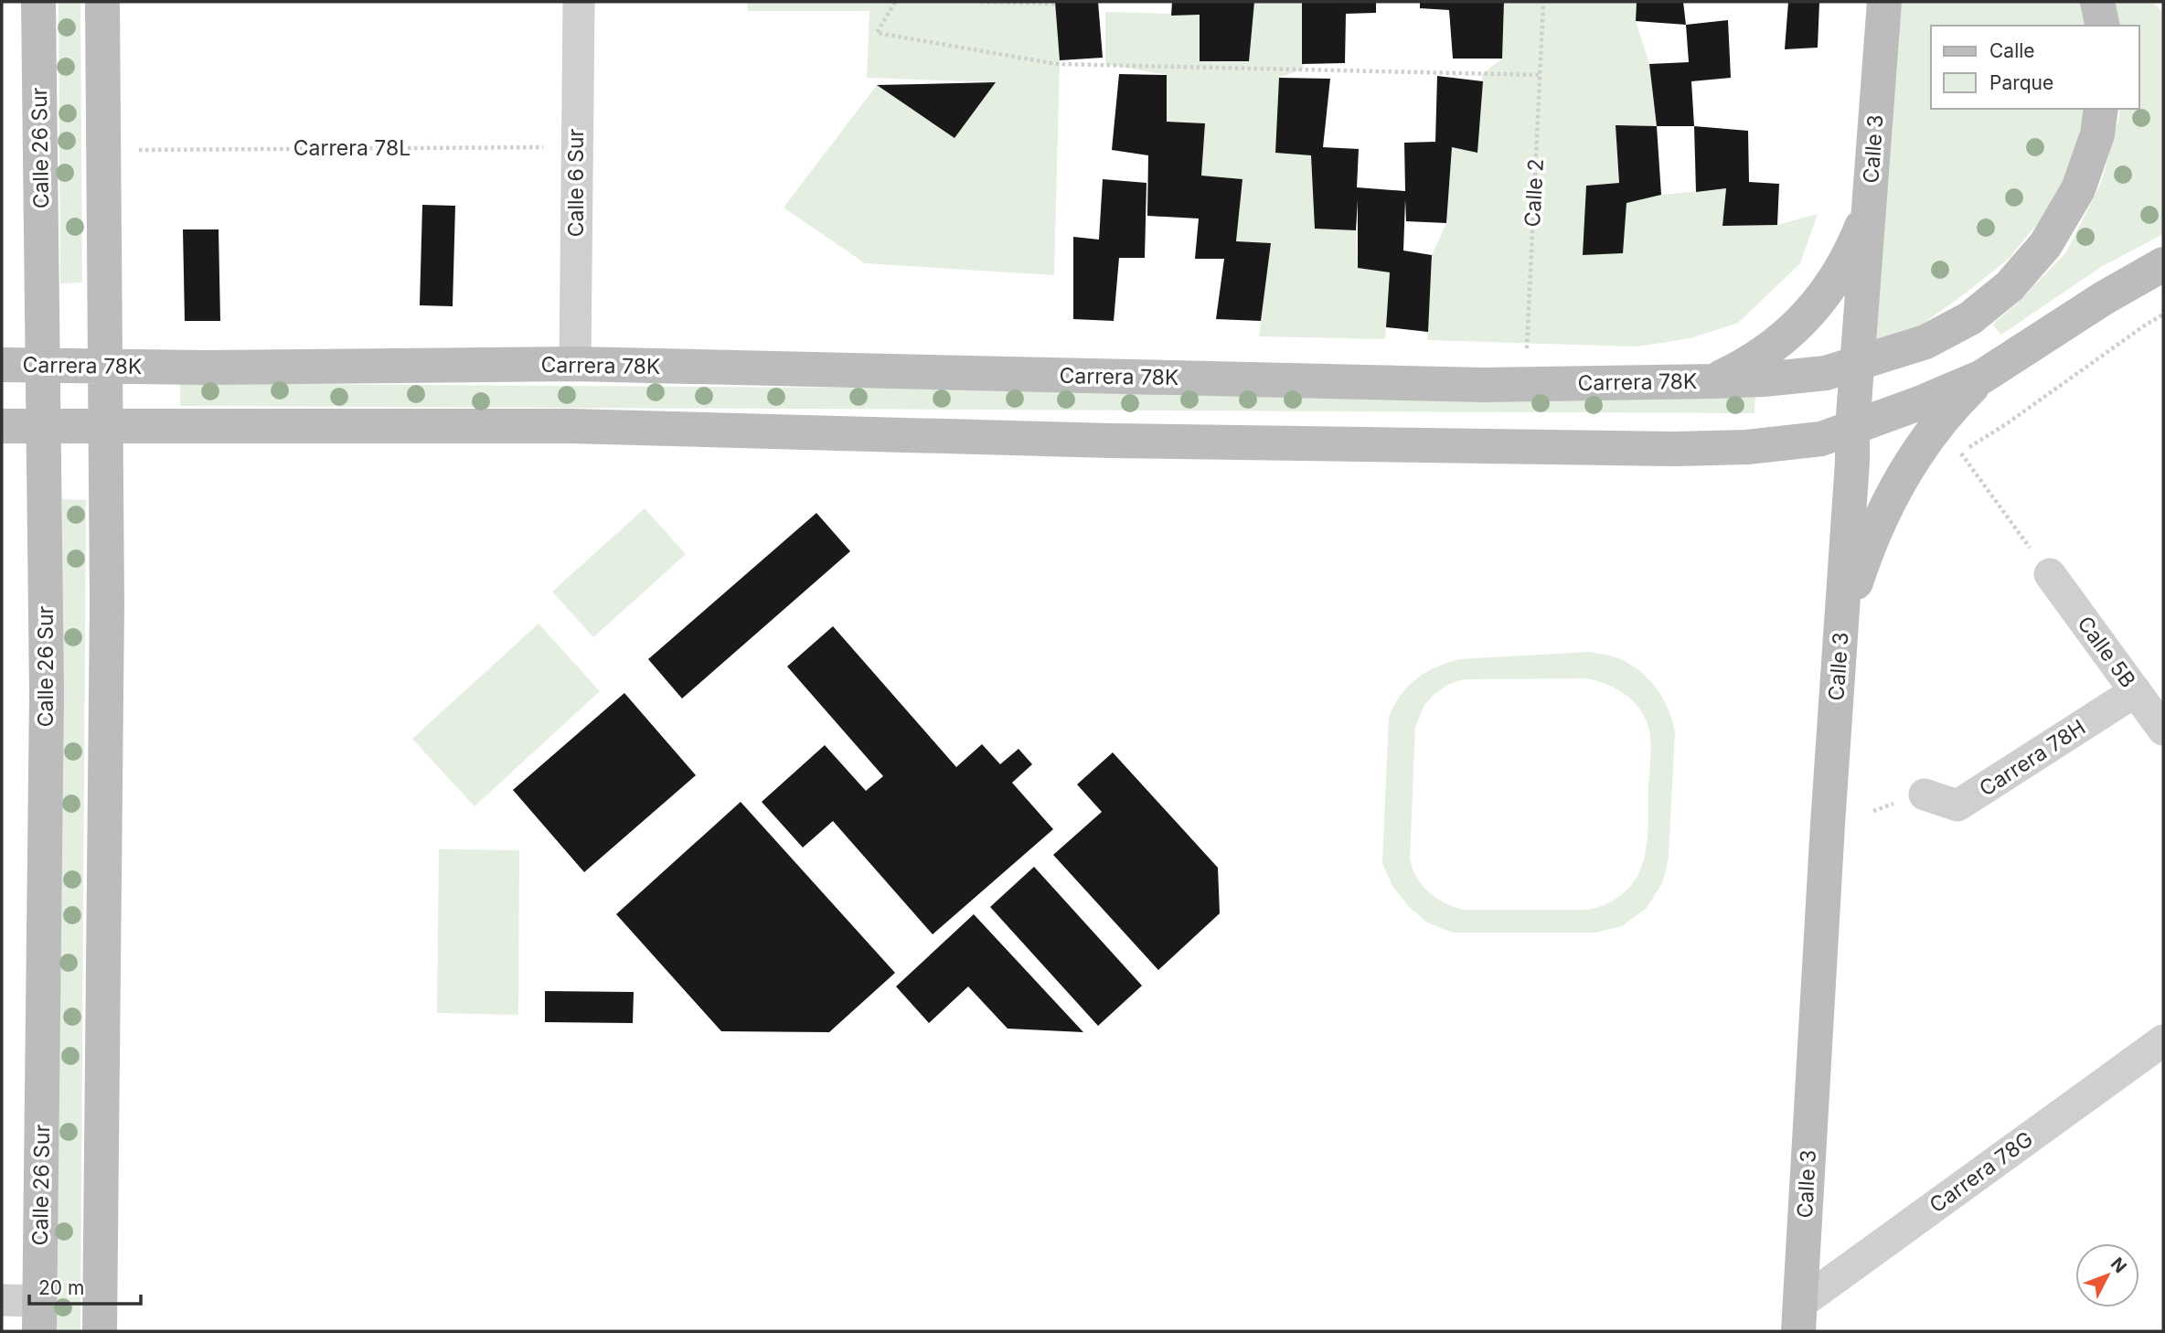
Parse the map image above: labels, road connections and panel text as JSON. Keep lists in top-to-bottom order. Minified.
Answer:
{"streets":{"main road":["Calle 26 Sur","Calle 3","Carrera 78K"],"street":["Calle 6 Sur","Calle 5B","Carrera 78H","Carrera 78G"],"path":["Carrera 78L","Calle 2"]},"crossings":[["Calle 26 Sur","Carrera 78K"],["Carrera 78L","Calle 6 Sur"],["Calle 3","Carrera 78K"],["Calle 3","Carrera 78G"],["Calle 6 Sur","Carrera 78K"],["Calle 2","Carrera 78K"],["Calle 5B","Carrera 78H"]],"legend":["Calle","Parque"],"scale_bar":"20 m","north":"top right"}
